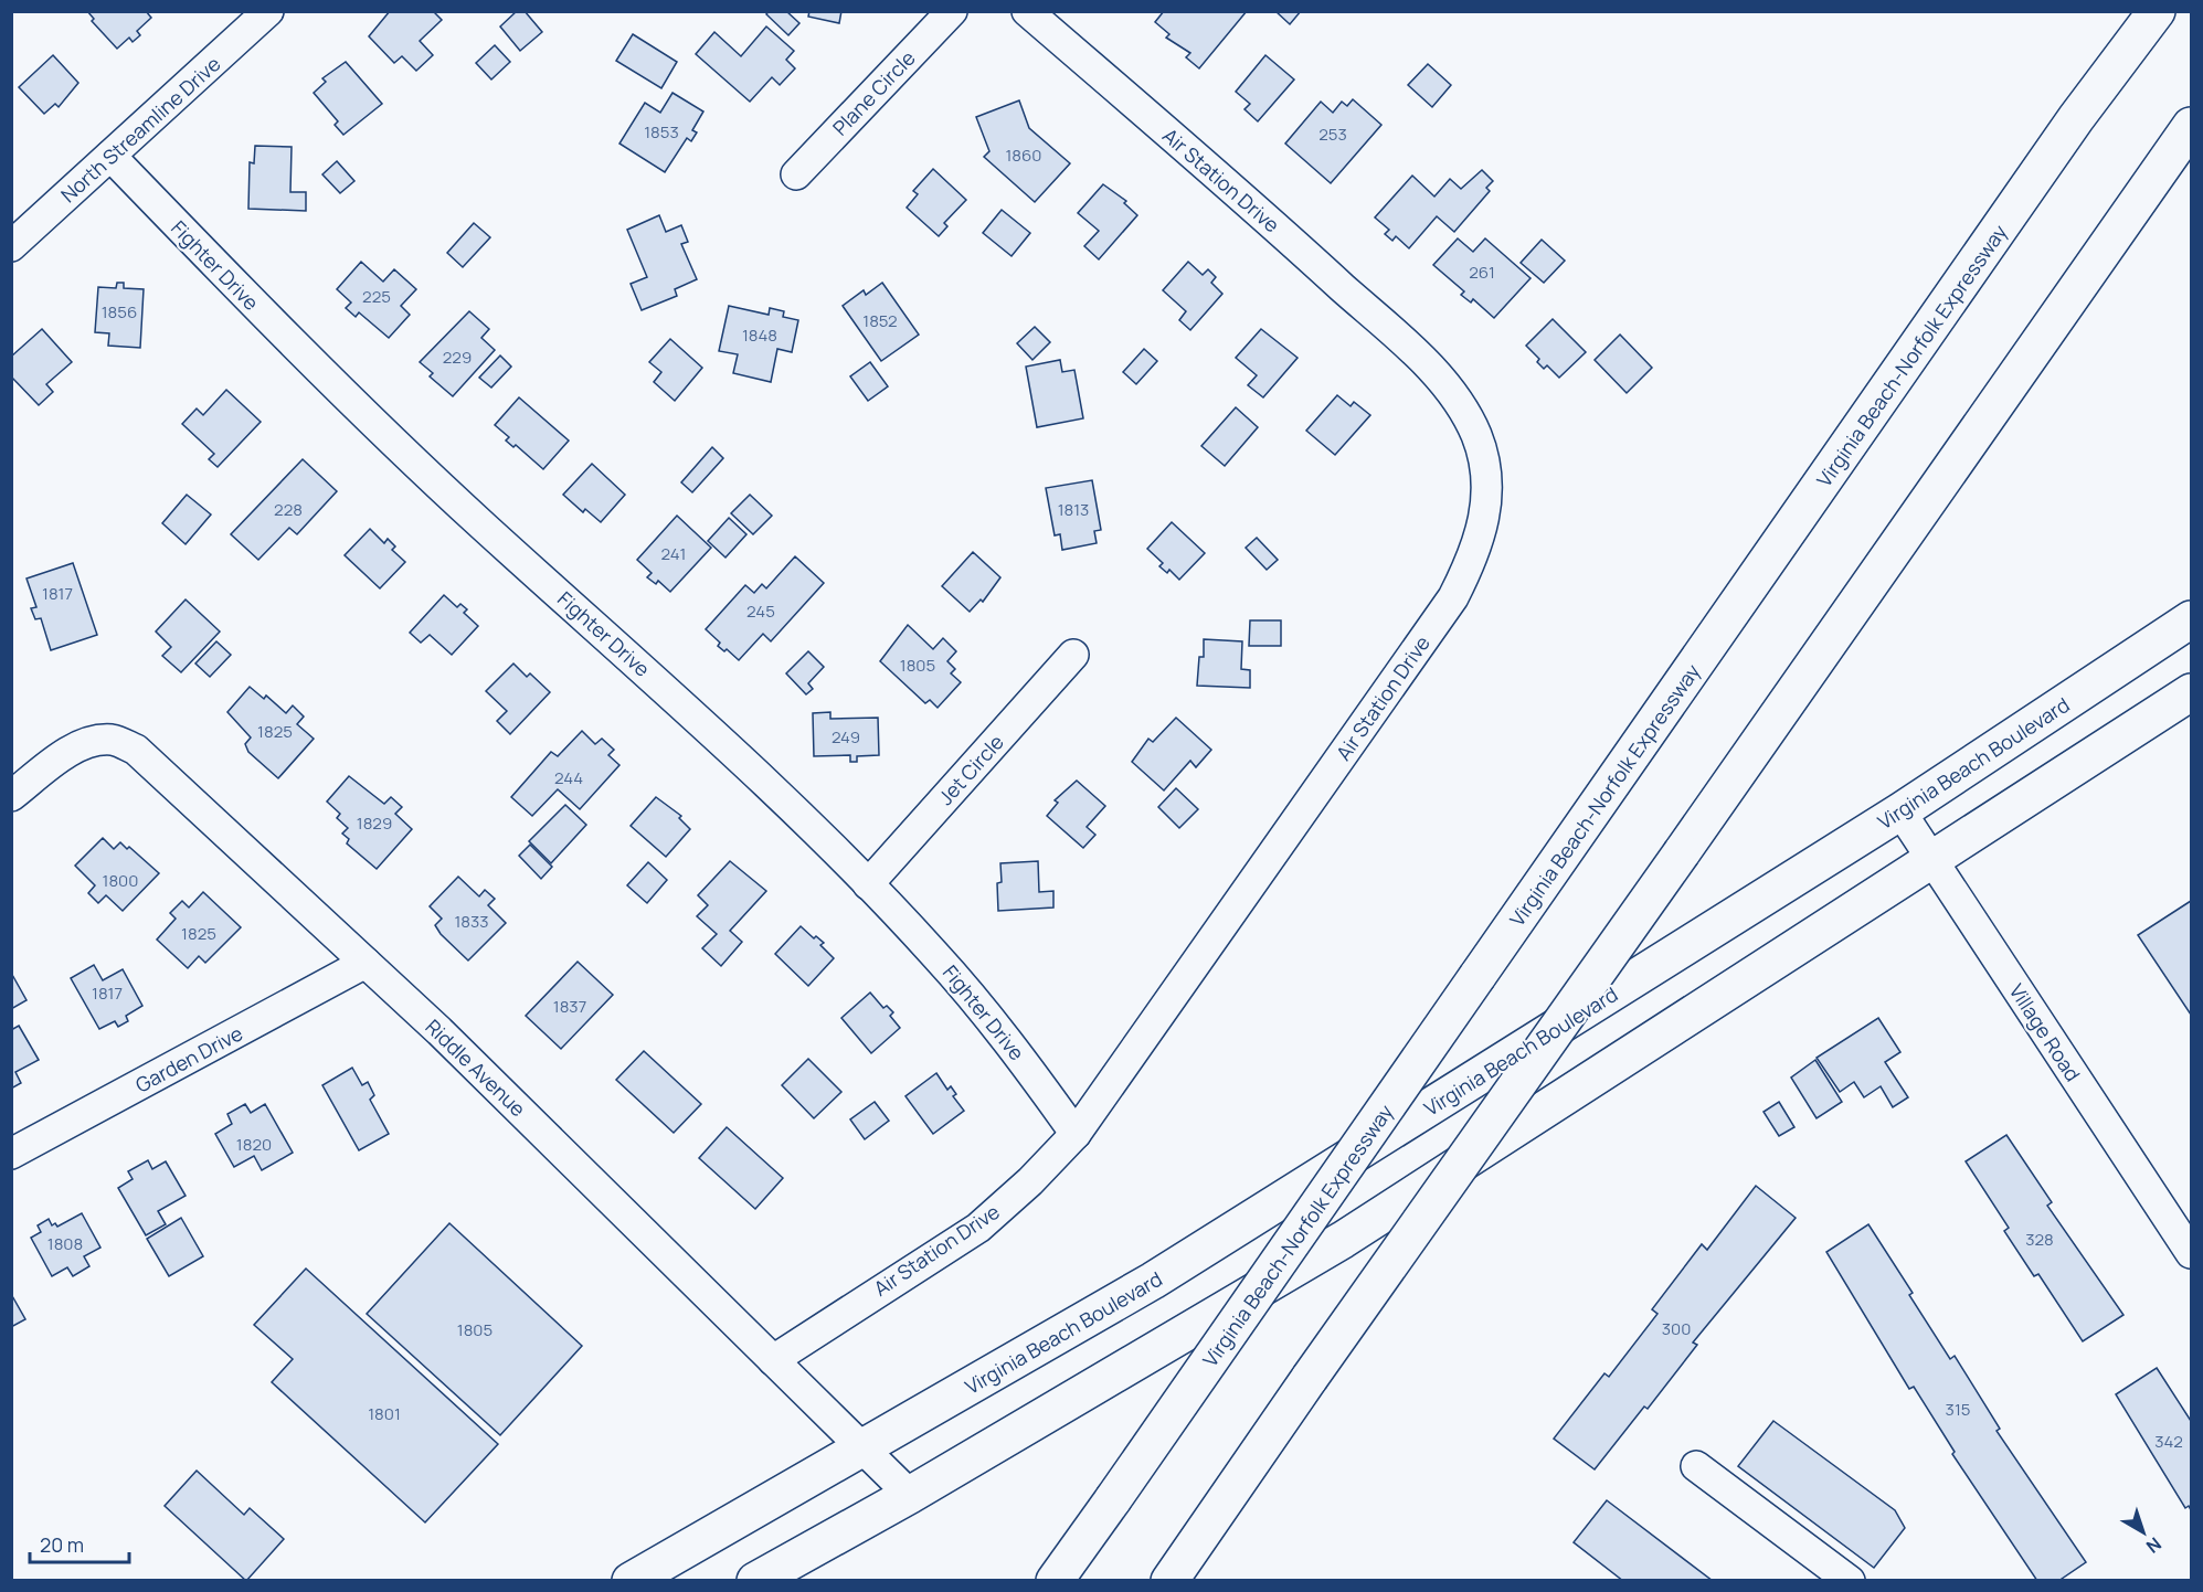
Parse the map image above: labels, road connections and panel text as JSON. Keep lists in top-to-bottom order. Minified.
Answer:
{"streets":{"main road":["Virginia Beach-Norfolk Expressway","Virginia Beach Boulevard"],"street":["Plane Circle","North Streamline Drive","Air Station Drive","Fighter Drive","Jet Circle","Village Road","Garden Drive","Riddle Avenue"]},"crossings":[["North Streamline Drive","Fighter Drive"],["Air Station Drive","Fighter Drive"],["Air Station Drive","Riddle Avenue"],["Fighter Drive","Jet Circle"],["Virginia Beach Boulevard","Village Road"],["Virginia Beach Boulevard","Riddle Avenue"],["Garden Drive","Riddle Avenue"]],"house_numbers":["1853","253","1860","261","225","1856","1852","1848","229","228","1813","241","1817","245","1805","1825","249","244","1829","1800","1833","1825","1817","1837","1820","328","1808","300","1805","315","1801","342"],"scale_bar":"20 m","north":"bottom right"}
